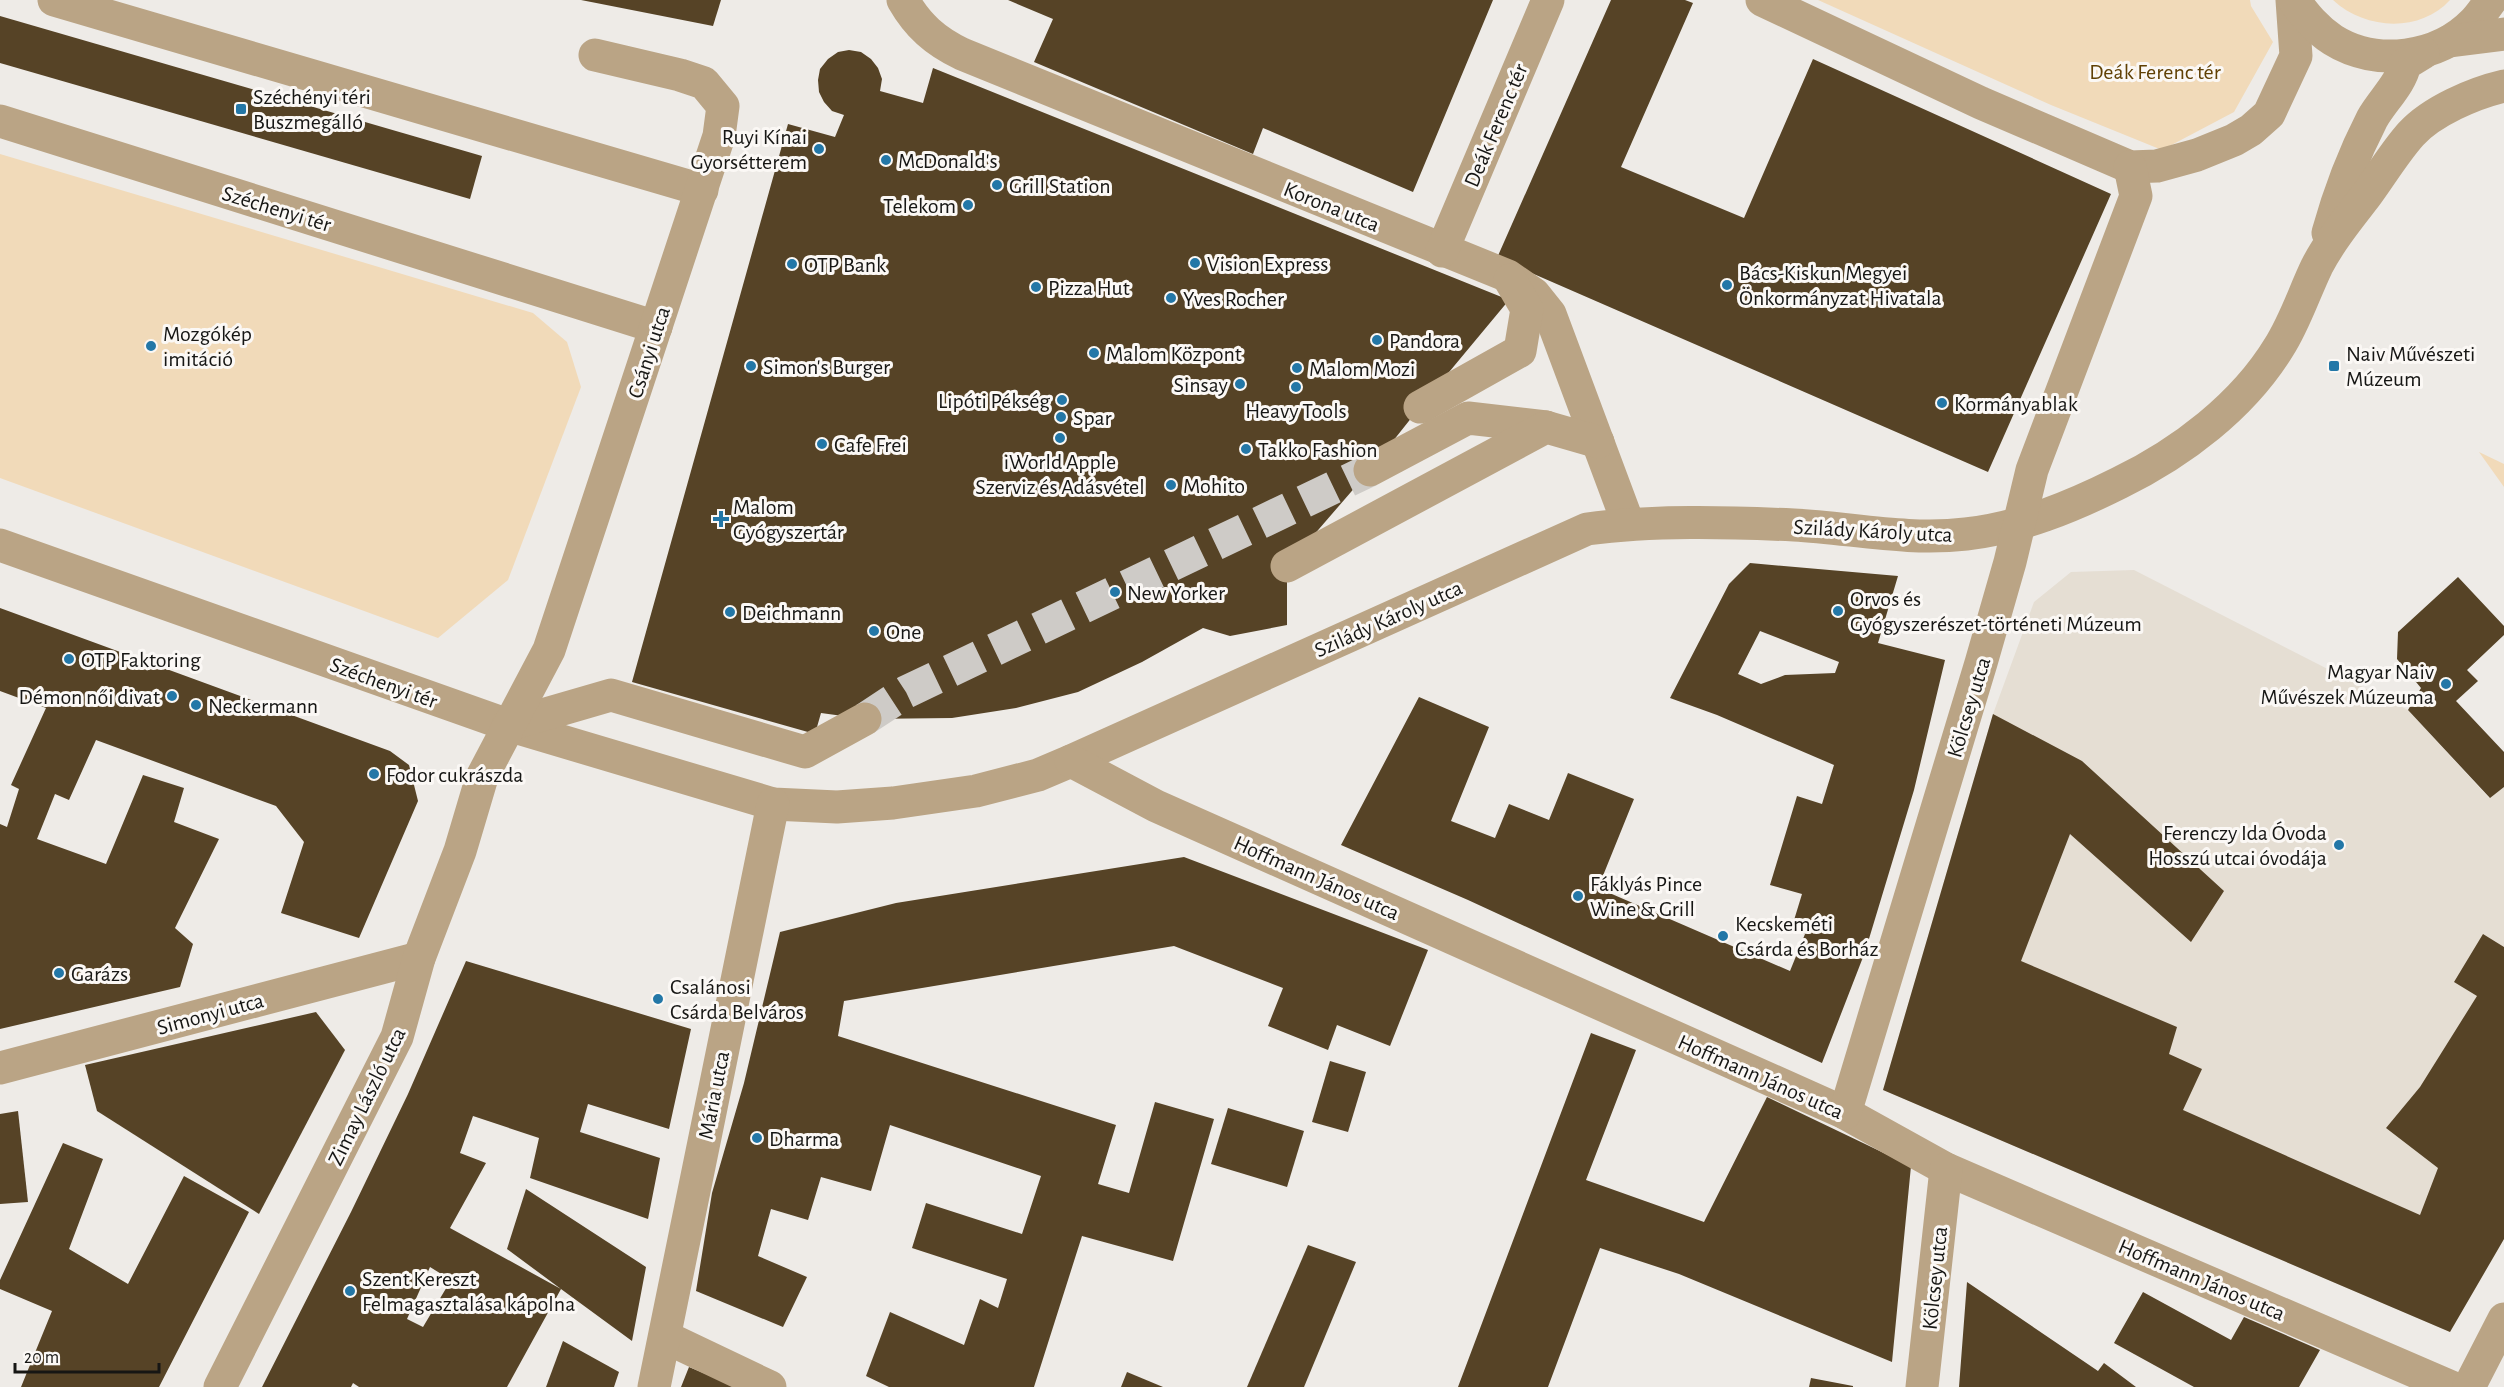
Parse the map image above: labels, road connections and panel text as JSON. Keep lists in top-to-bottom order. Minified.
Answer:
{"streets":{"street":["Deák Ferenc tér","Korona utca","Széchenyi tér","Csányi utca","Szilády Károly utca","Kölcsey utca","Hoffmann János utca","Simonyi utca","Mária utca","Zimay László utca"]},"crossings":[["Deák Ferenc tér","Korona utca"],["Korona utca","Szilády Károly utca"],["Széchenyi tér","Csányi utca"],["Széchenyi tér","Szilády Károly utca"],["Széchenyi tér","Mária utca"],["Széchenyi tér","Zimay László utca"],["Csányi utca","Zimay László utca"],["Szilády Károly utca","Kölcsey utca"],["Szilády Károly utca","Hoffmann János utca"],["Szilády Károly utca","Mária utca"],["Kölcsey utca","Hoffmann János utca"],["Simonyi utca","Zimay László utca"]],"parks":["Deák Ferenc tér"],"places":{"transit":["Széchényi téri Buszmegálló","Naiv Művészeti Múzeum"],"other":["Ruyi Kínai Gyorsétterem","McDonald's","Grill Station","Telekom","Vision Express","OTP Bank","Bács-Kiskun Megyei Önkormányzat Hivatala","Pizza Hut","Yves Rocher","Pandora","Mozgókép imitáció","Malom Központ","Simon's Burger","Malom Mozi","Sinsay","Heavy Tools","Lipóti Pékség","Kormányablak","Spar","iWorld Apple Szerviz és Adásvétel","Cafe Frei","Takko Fashion","Mohito","New Yorker","Orvos és Gyógyszerészet-történeti Múzeum","Deichmann","One","OTP Faktoring","Magyar Naiv Művészek Múzeuma","Démon női divat","Neckermann","Fodor cukrászda","Ferenczy Ida Óvoda Hosszú utcai óvodája","Fáklyás Pince Wine & Grill","Kecskeméti Csárda és Borház","Garázs","Csalánosi Csárda Belváros","Dharma","Szent Kereszt Felmagasztalása kápolna"],"health":["Malom Gyógyszertár"]},"scale_bar":"20 m"}
